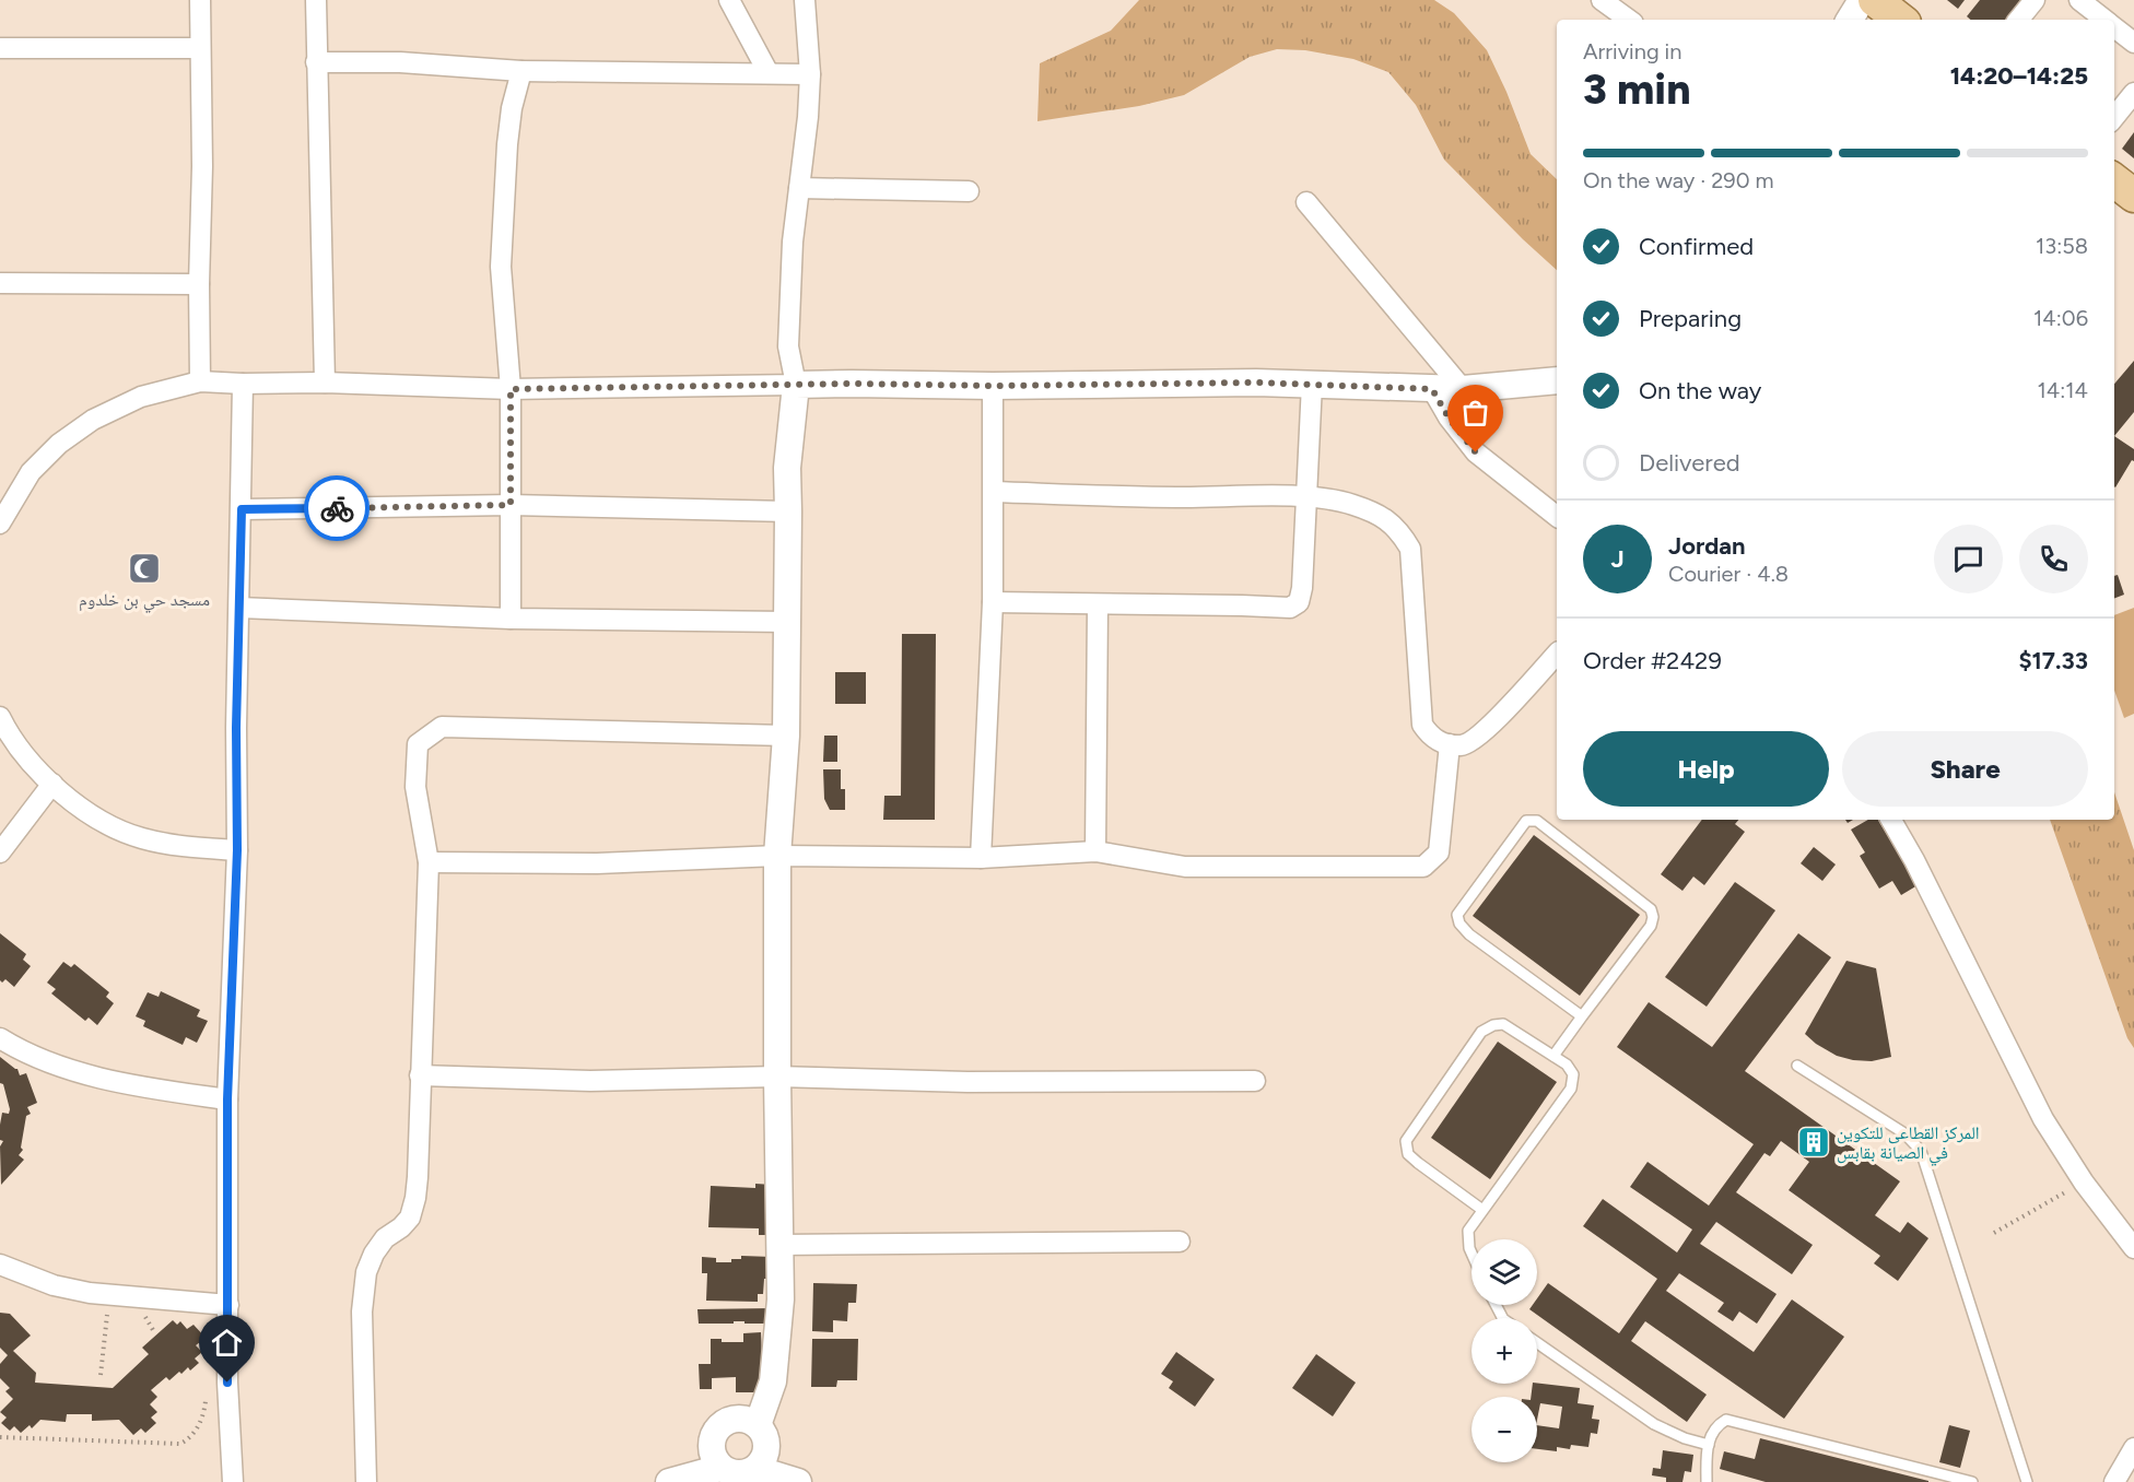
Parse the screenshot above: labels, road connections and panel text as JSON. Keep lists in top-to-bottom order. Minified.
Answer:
{"places":{"mosque":["مسجد حي بن خلدوم"],"building":["المركز القطاعى للتكوين في الصيانة بقابس"]},"page":{"heading":["3 min","Arriving in","14:20–14:25"],"panel":["Jordan","Courier · 4.8","Order #2429","$17.33"],"bar":"On the way · 290 m","list":[["Confirmed","13:58"],["Preparing","14:06"],["On the way","14:14"],"Delivered"],"round":"J","buttons":["Help","Share"],"map_buttons":["+","−"]}}
